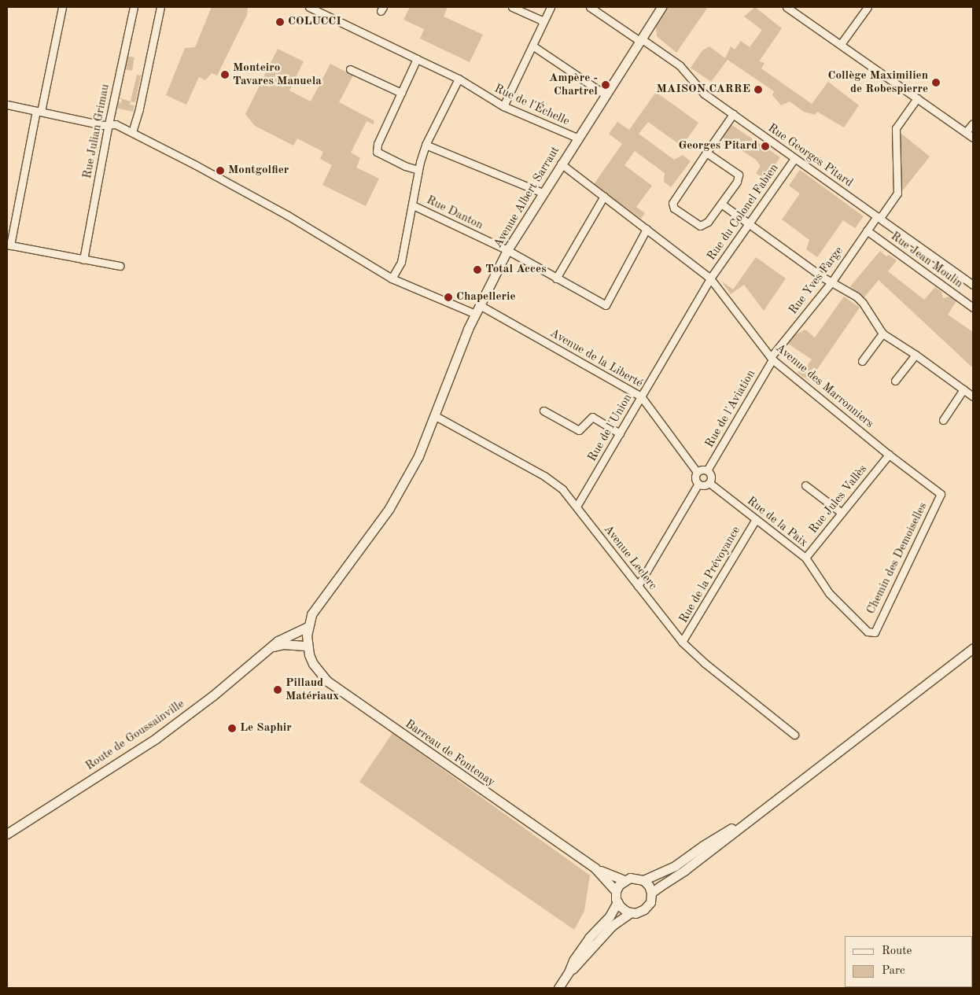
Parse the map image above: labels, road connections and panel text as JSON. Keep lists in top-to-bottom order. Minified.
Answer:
{"streets":{"street":["Rue de l'Échelle","Rue Julian Grimau","Rue Georges Pitard","Avenue Albert Sarraut","Rue du Colonel Fabien","Rue Danton","Rue Jean Moulin","Rue Yves Farge","Avenue de la Liberté","Avenue des Marronniers","Rue de l'Aviation","Rue de l'Union","Rue Jules Vallès","Rue de la Paix","Avenue Leclerc","Chemin des Demoiselles","Rue de la Prévoyance","Route de Goussainville","Barreau de Fontenay"]},"crossings":[["Rue de l'Échelle","Avenue Albert Sarraut"],["Rue Georges Pitard","Avenue Albert Sarraut"],["Rue Georges Pitard","Rue du Colonel Fabien"],["Rue Georges Pitard","Rue Yves Farge"],["Avenue Albert Sarraut","Rue Danton"],["Avenue Albert Sarraut","Avenue de la Liberté"],["Avenue Albert Sarraut","Avenue des Marronniers"],["Avenue Albert Sarraut","Avenue Leclerc"],["Avenue Albert Sarraut","Route de Goussainville"],["Rue du Colonel Fabien","Avenue des Marronniers"],["Rue du Colonel Fabien","Rue de l'Union"],["Rue Danton","Avenue des Marronniers"],["Rue Jean Moulin","Rue Yves Farge"],["Rue Yves Farge","Avenue des Marronniers"],["Rue Yves Farge","Rue de l'Aviation"],["Avenue de la Liberté","Rue de l'Aviation"],["Avenue de la Liberté","Rue de l'Union"],["Avenue de la Liberté","Rue de la Paix"],["Avenue des Marronniers","Rue de l'Aviation"],["Avenue des Marronniers","Rue de l'Union"],["Avenue des Marronniers","Rue Jules Vallès"],["Avenue des Marronniers","Chemin des Demoiselles"],["Rue de l'Aviation","Rue de la Paix"],["Rue de l'Union","Avenue Leclerc"],["Rue Jules Vallès","Rue de la Paix"],["Rue de la Paix","Chemin des Demoiselles"],["Rue de la Paix","Rue de la Prévoyance"],["Avenue Leclerc","Rue de la Prévoyance"]],"places":["COLUCCI","Monteiro Tavares Manuela","Collège Maximilien de Robespierre","Ampère - Chartrel","MAISON CARRE","Georges Pitard","Montgolfier","Total Acces","Chapellerie","Pillaud Matériaux","Le Saphir"],"legend":["Route","Parc"]}
